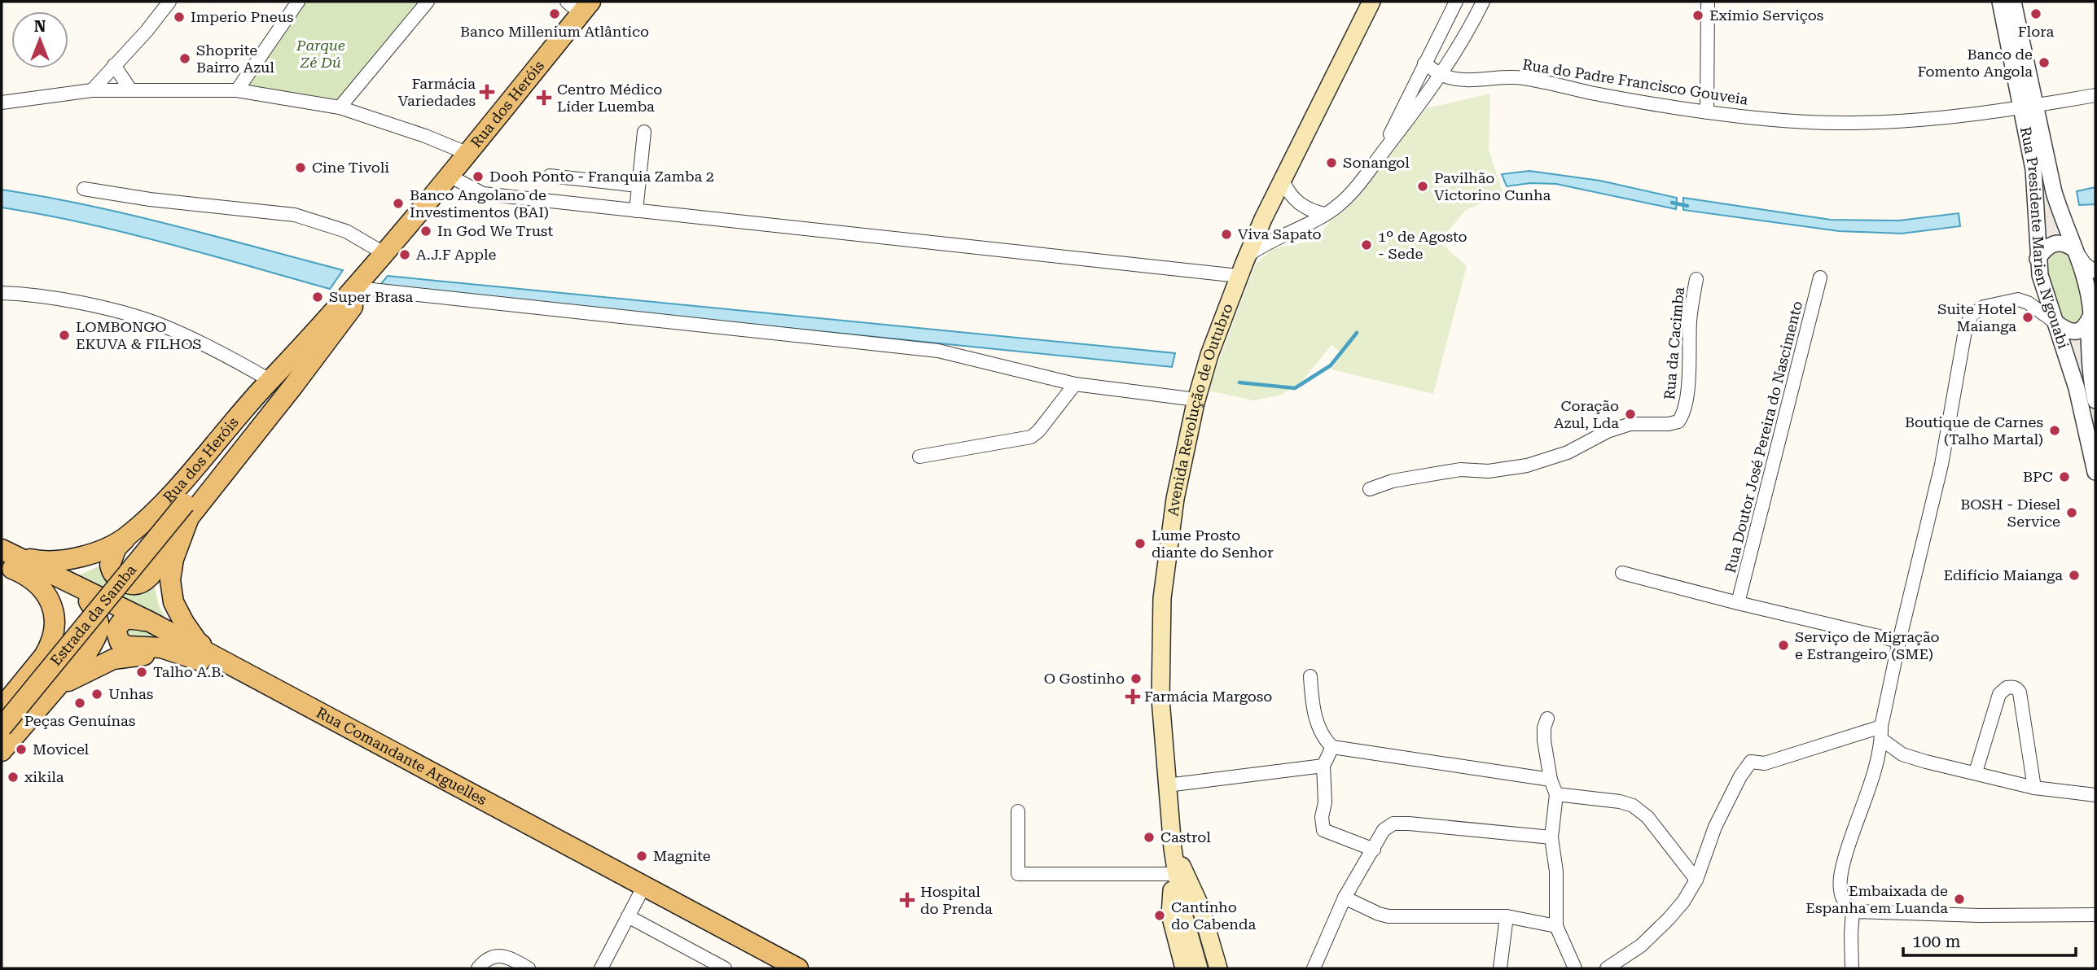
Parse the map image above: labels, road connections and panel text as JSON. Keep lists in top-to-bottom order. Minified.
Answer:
{"streets":{"main road":["Rua dos Heróis","Avenida Revolução de Outubro","Estrada da Samba","Rua Comandante Arguelles"],"street":["Rua do Padre Francisco Gouveia","Rua Presidente Marien N'gouabi","Rua da Cacimba","Rua Doutor José Pereira do Nascimento"]},"crossings":[["Rua do Padre Francisco Gouveia","Rua Presidente Marien N'gouabi"],["Rua dos Heróis","Estrada da Samba"],["Rua dos Heróis","Rua Comandante Arguelles"]],"parks":["Parque Zé Dú"],"places":{"other":["Banco Millenium Atlântico","Flora","Exímio Serviços","Imperio Pneus","Shoprite Bairro Azul","Banco de Fomento Angola","Sonangol","Cine Tivoli","Dooh Ponto - Franquia Zamba 2","Pavilhão Victorino Cunha","Banco Angolano de Investimentos (BAI)","In God We Trust","Viva Sapato","1º de Agosto - Sede","A.J.F Apple","Super Brasa","Suite Hotel Maianga","LOMBONGO EKUVA & FILHOS","Coração Azul, Lda","Boutique de Carnes (Talho Martal)","BPC","BOSH - Diesel Service","Lume Prosto diante do Senhor","Edifício Maianga","Serviço de Migração e Estrangeiro (SME)","Talho A.B.","O Gostinho","Unhas","Peças Genuínas","Movicel","xikila","Castrol","Magnite","Embaixada de Espanha em Luanda","Cantinho do Cabenda"],"health":["Farmácia Variedades","Centro Médico Líder Luemba","Farmácia Margoso","Hospital do Prenda"]},"scale_bar":"100 m","north":"top"}
